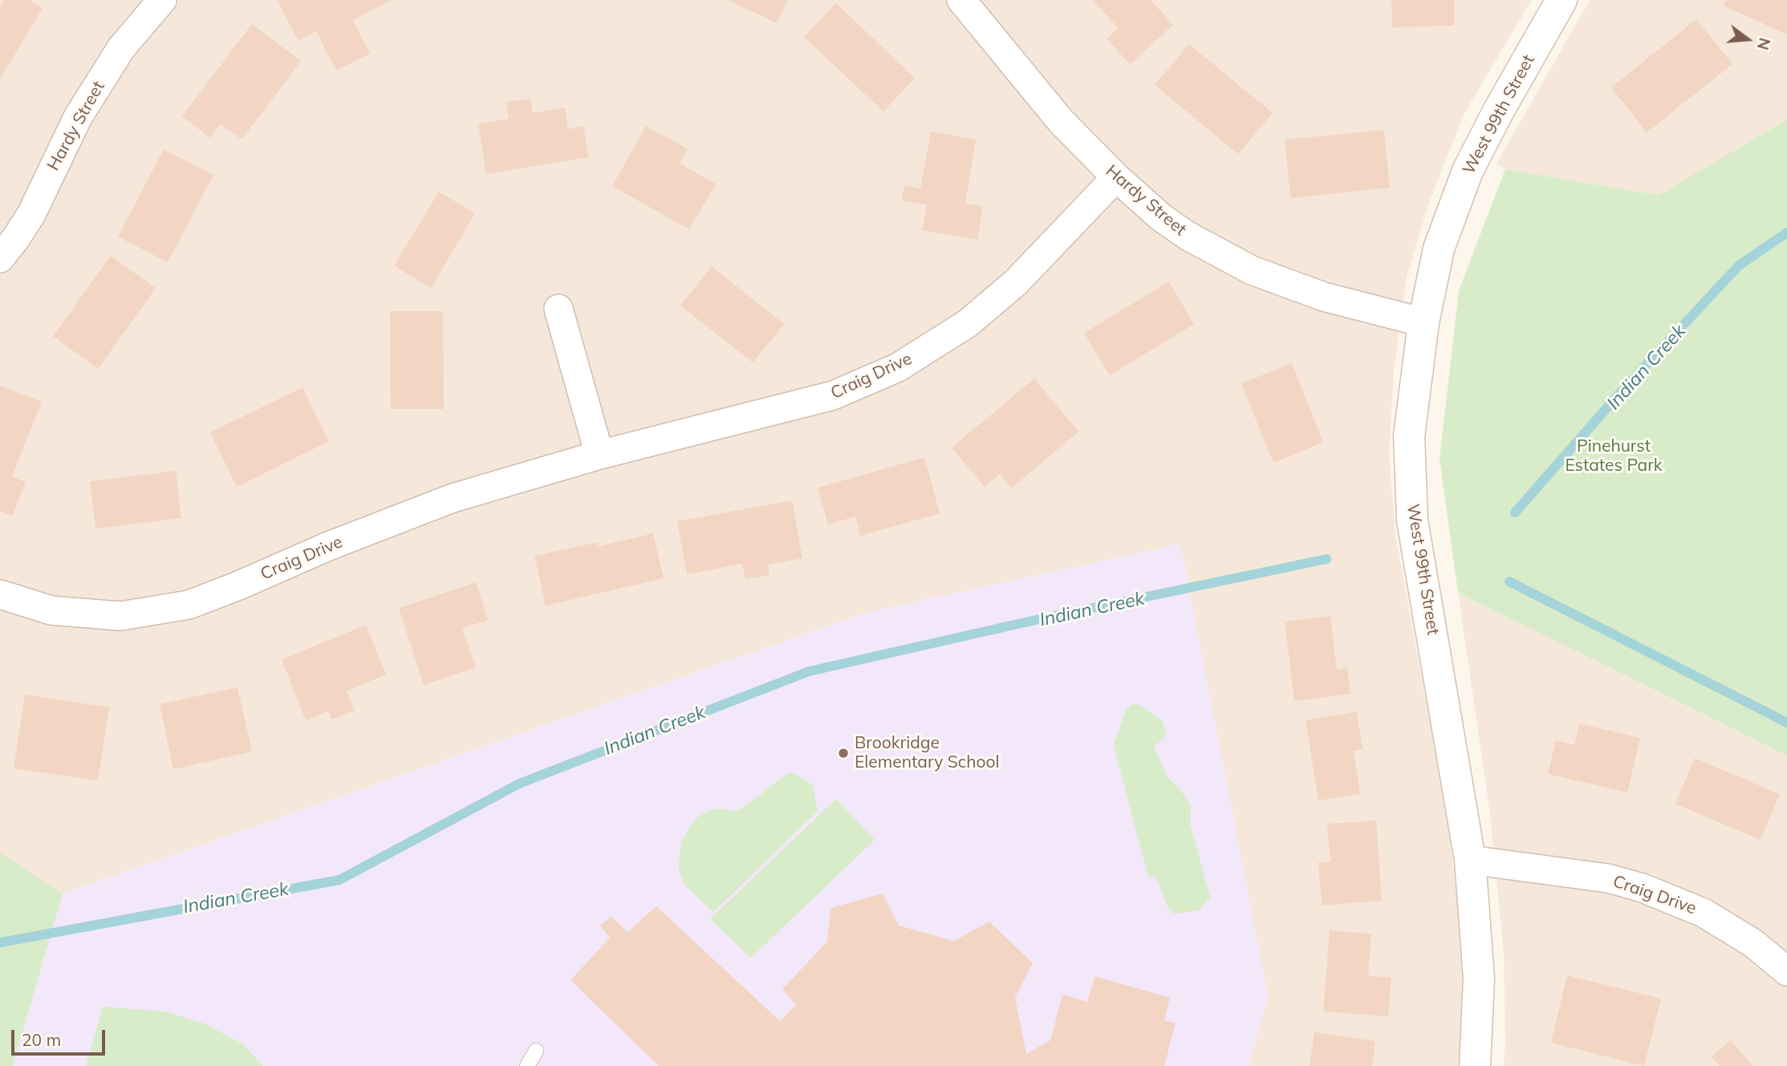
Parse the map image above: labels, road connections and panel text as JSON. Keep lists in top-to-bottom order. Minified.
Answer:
{"streets":{"street":["West 99th Street","Hardy Street","Craig Drive"]},"crossings":[["West 99th Street","Hardy Street"],["West 99th Street","Craig Drive"],["Hardy Street","Craig Drive"]],"water":["Indian Creek"],"parks":["Pinehurst Estates Park"],"places":["Brookridge Elementary School"],"scale_bar":"20 m","north":"right"}
